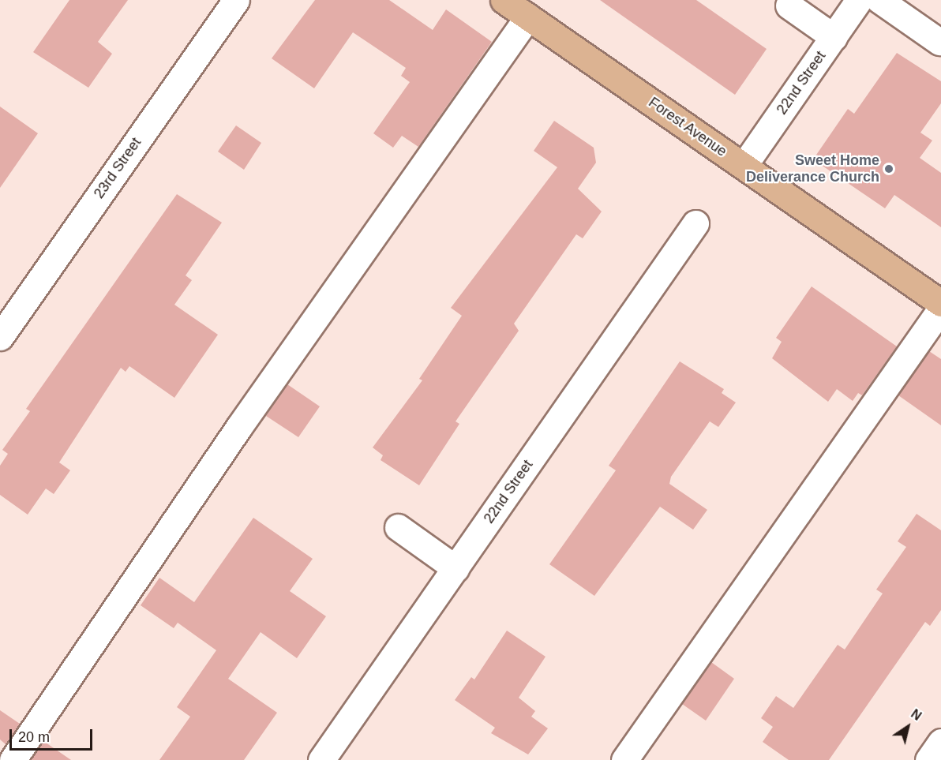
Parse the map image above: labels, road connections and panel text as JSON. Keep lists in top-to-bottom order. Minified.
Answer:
{"streets":{"main road":["Forest Avenue"],"street":["22nd Street","23rd Street"]},"crossings":[["22nd Street","Forest Avenue"]],"places":["Sweet Home Deliverance Church"],"scale_bar":"20 m","north":"top right"}
